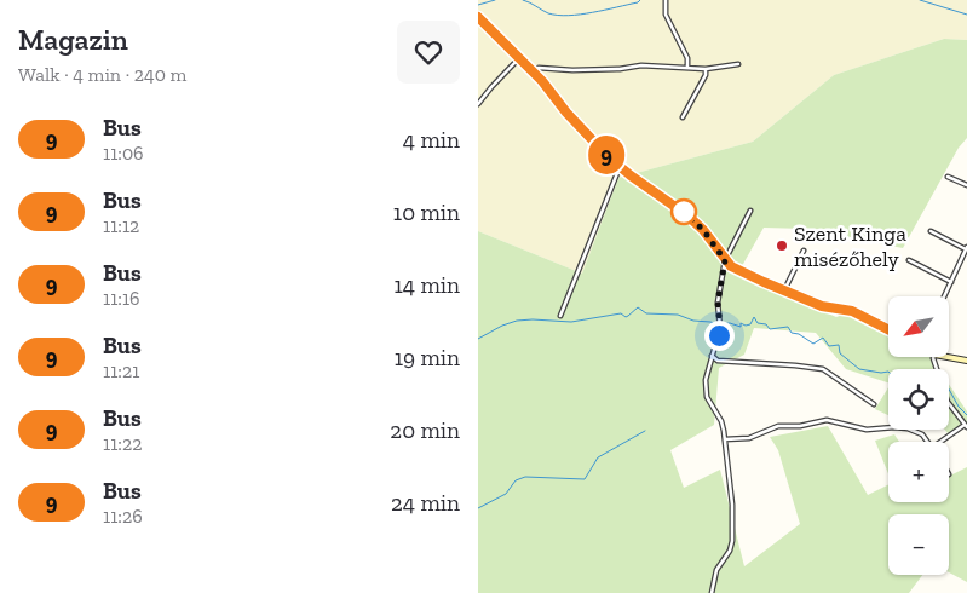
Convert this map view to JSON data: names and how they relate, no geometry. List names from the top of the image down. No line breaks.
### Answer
{"places":["Szent Kinga misézőhely"],"lines":["bus line 9"],"north":"bottom left","page":{"heading":["Magazin","Walk · 4 min · 240 m"],"on_map":"9","list":[{"mark":"9","name":"Bus","note":"11:06","value":"4 min"},{"mark":"9","name":"Bus","note":"11:12","value":"10 min"},{"mark":"9","name":"Bus","note":"11:16","value":"14 min"},{"mark":"9","name":"Bus","note":"11:21","value":"19 min"},{"mark":"9","name":"Bus","note":"11:22","value":"20 min"},{"mark":"9","name":"Bus","note":"11:26","value":"24 min"}],"map_buttons":["+","−"]}}
